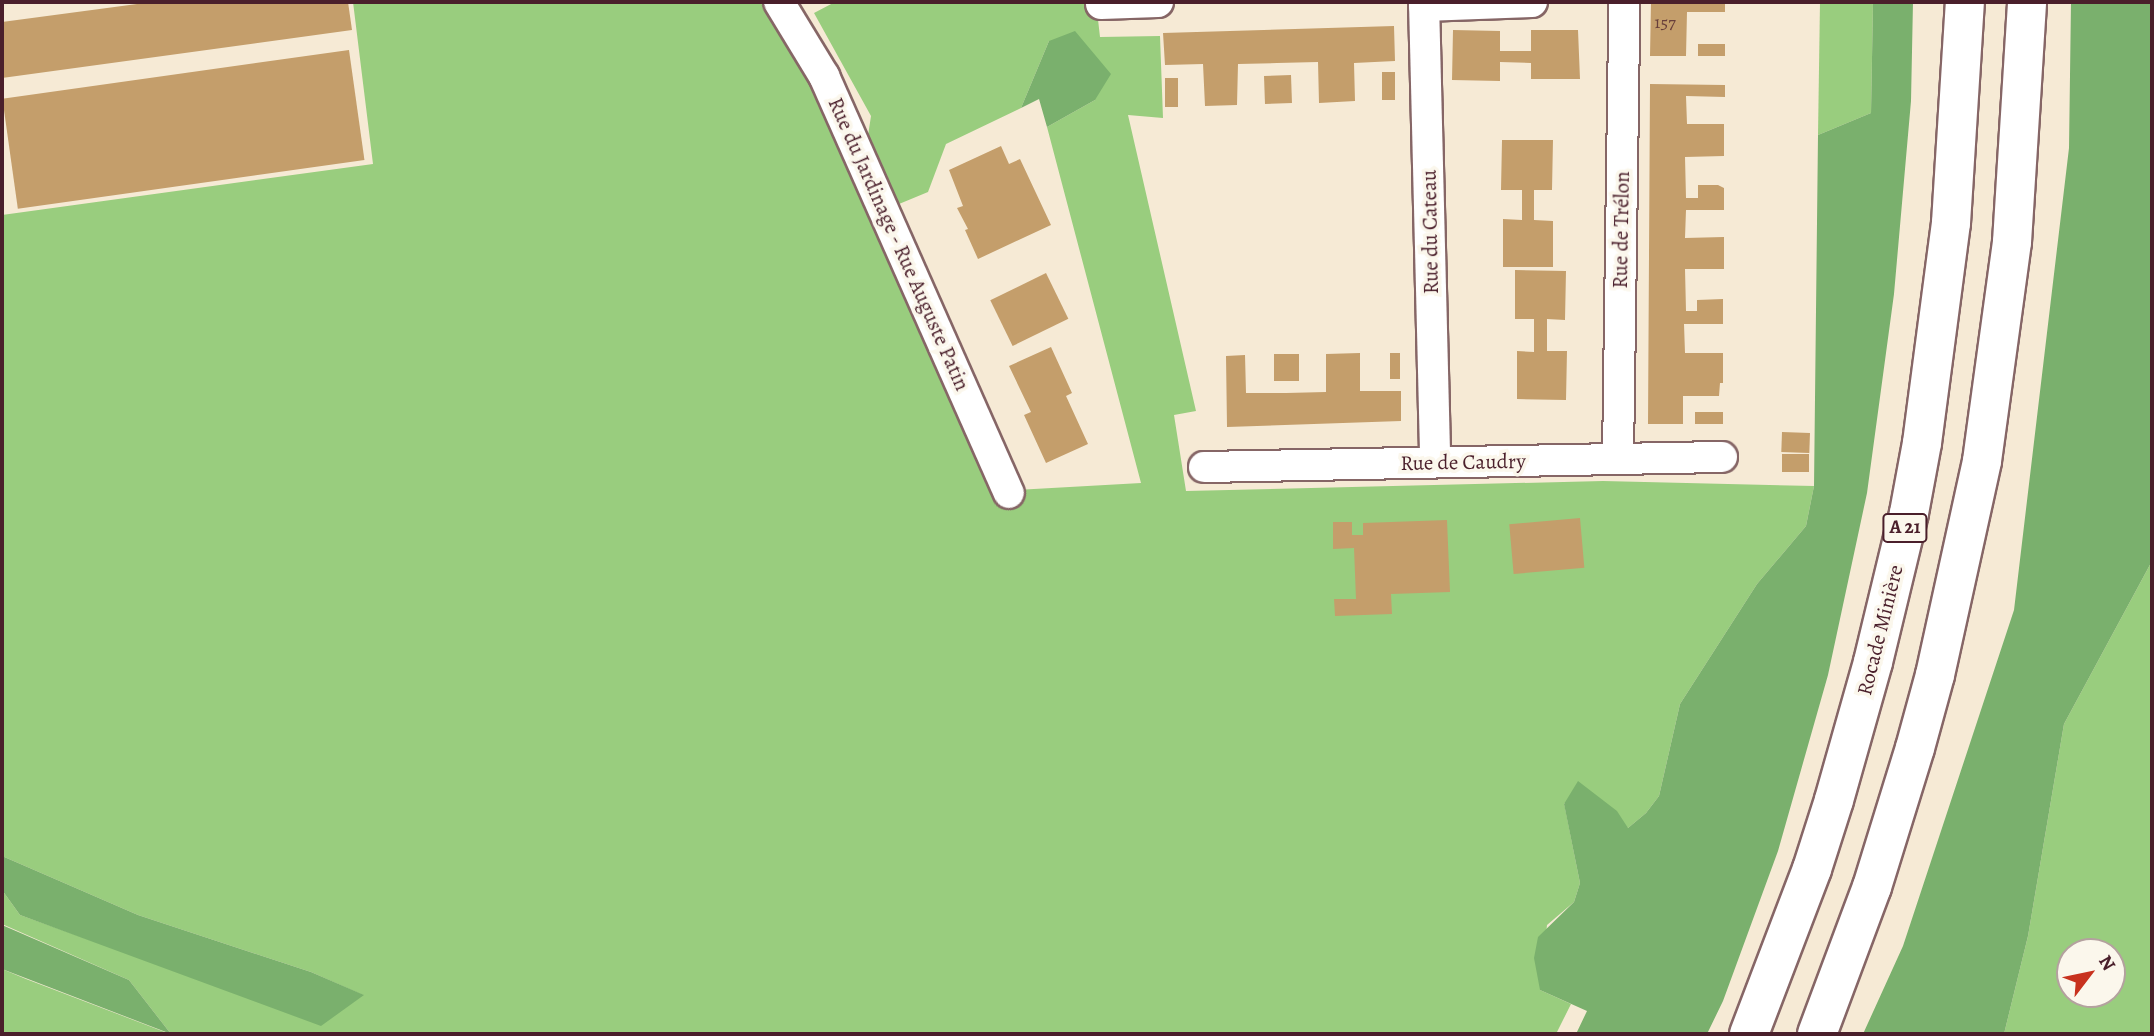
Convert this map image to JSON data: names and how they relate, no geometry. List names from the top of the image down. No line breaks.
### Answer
{"streets":{"highway":["A 21","Rocade Minière"],"street":["Rue de Trélon","Rue du Cateau","Rue du Jardinage - Rue Auguste Patin","Rue de Caudry"]},"crossings":[["Rue de Trélon","Rue de Caudry"],["Rue du Cateau","Rue de Caudry"]],"house_numbers":["157"],"north":"top right"}
